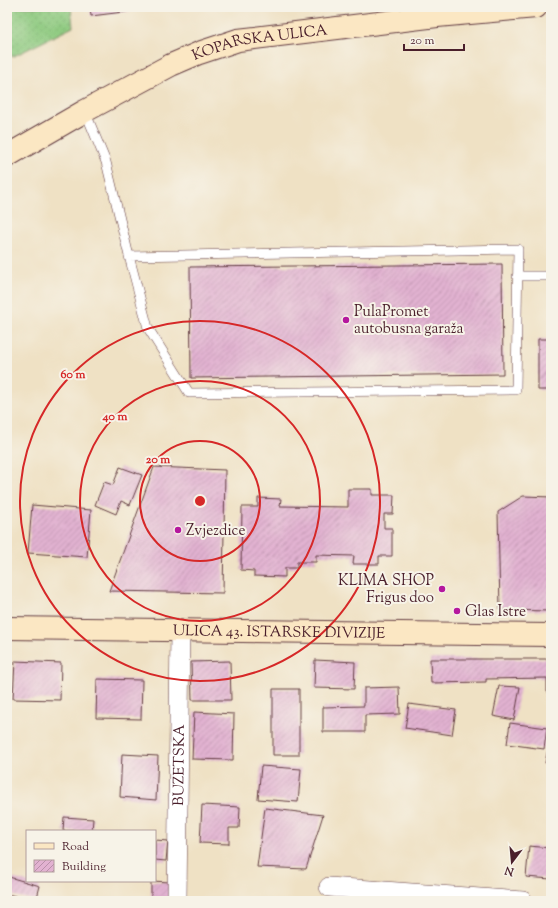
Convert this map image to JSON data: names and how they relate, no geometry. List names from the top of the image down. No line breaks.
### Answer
{"streets":{"main road":["KOPARSKA ULICA","ULICA 43. ISTARSKE DIVIZIJE"],"street":["BUZETSKA"]},"crossings":[["ULICA 43. ISTARSKE DIVIZIJE","BUZETSKA"]],"places":["PulaPromet autobusna garaža","Zvjezdice","KLIMA SHOP Frigus doo","Glas Istre"],"legend":["Road","Building"],"scale_bar":"20 m","north":"bottom","rings":["60 m","40 m","20 m"]}
